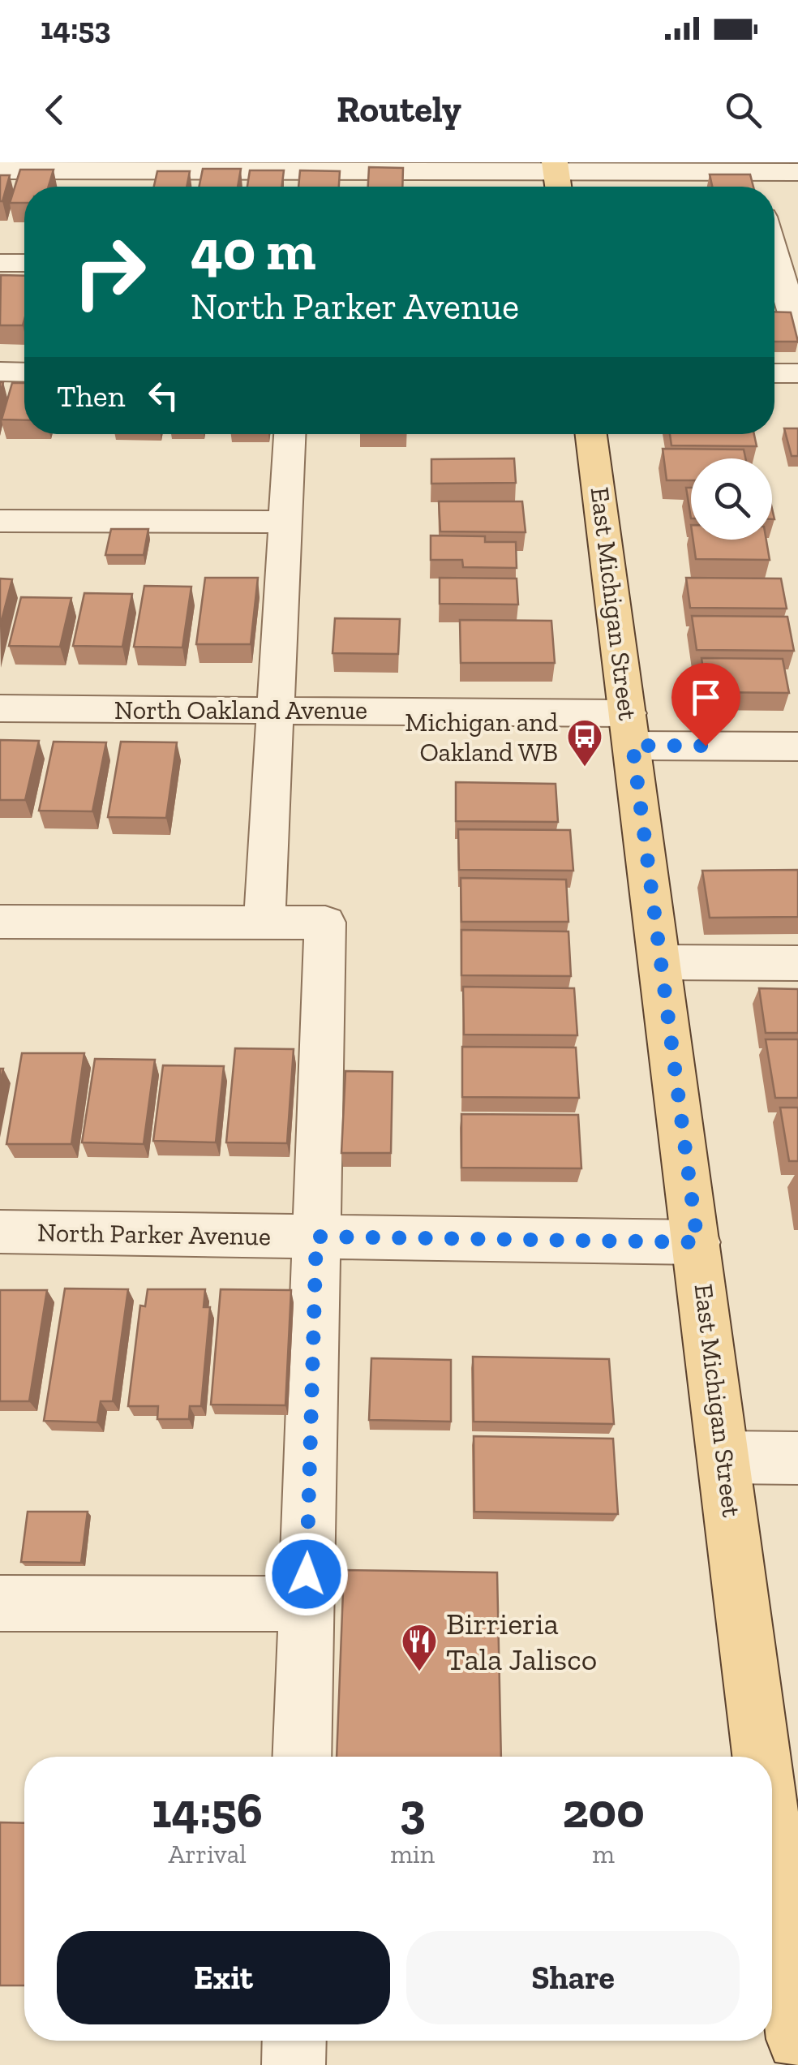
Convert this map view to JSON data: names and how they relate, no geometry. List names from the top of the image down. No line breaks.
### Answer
{"streets":{"main road":["East Michigan Street"],"street":["North Oakland Avenue","North Parker Avenue"]},"crossings":[["East Michigan Street","North Oakland Avenue"],["East Michigan Street","North Parker Avenue"]],"places":{"bus stop":["Michigan and Oakland WB"],"restaurant":["Birrieria Tala Jalisco"]},"page":{"status":"14:53","header":"Routely","turn":["40 m","North Parker Avenue"],"then":"Then","eta":["14:56","Arrival","3","min","200","m"],"buttons":["Exit","Share"]}}
